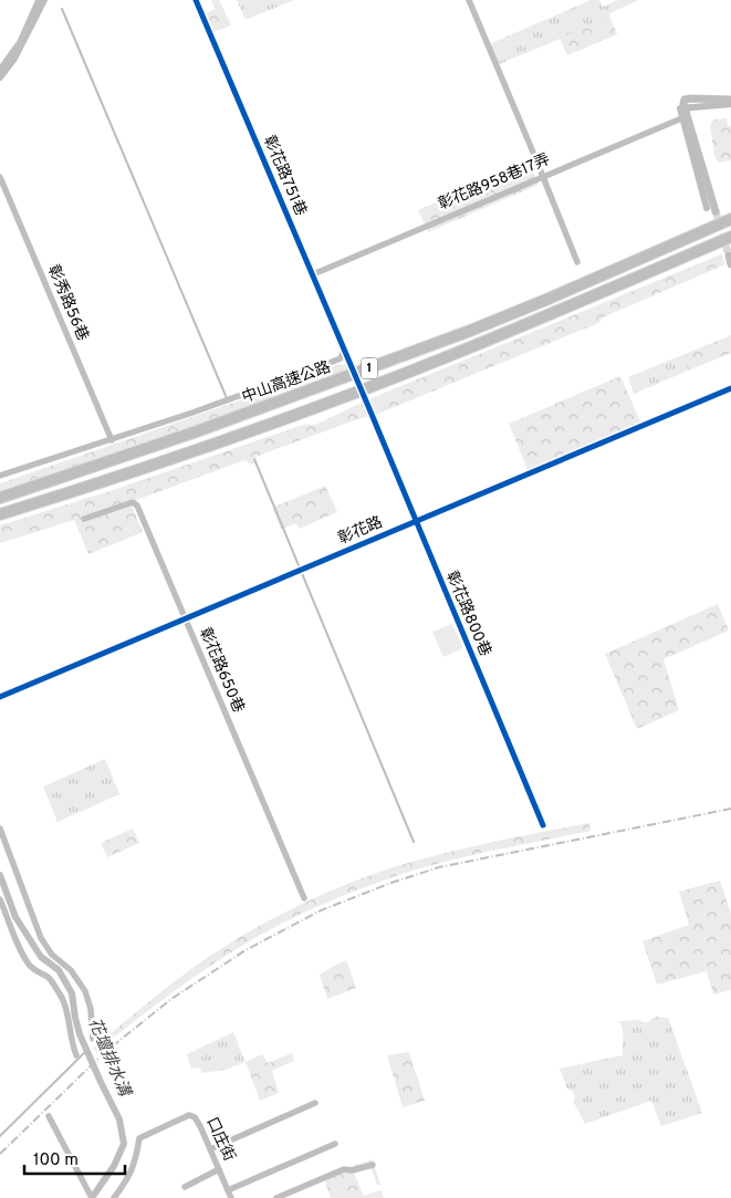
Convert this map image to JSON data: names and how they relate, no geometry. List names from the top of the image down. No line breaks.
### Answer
{"streets":{"highway":["1","中山高速公路"],"street":["彰花路751巷","彰花路958巷17弄","彰秀路56巷","彰花路","彰花路800巷","彰花路650巷","口庄街"]},"crossings":[["彰花路751巷","彰花路958巷17弄"],["彰花路","彰花路800巷"],["彰花路","彰花路650巷"]],"water":["花壇排水溝"],"scale_bar":"100 m"}
